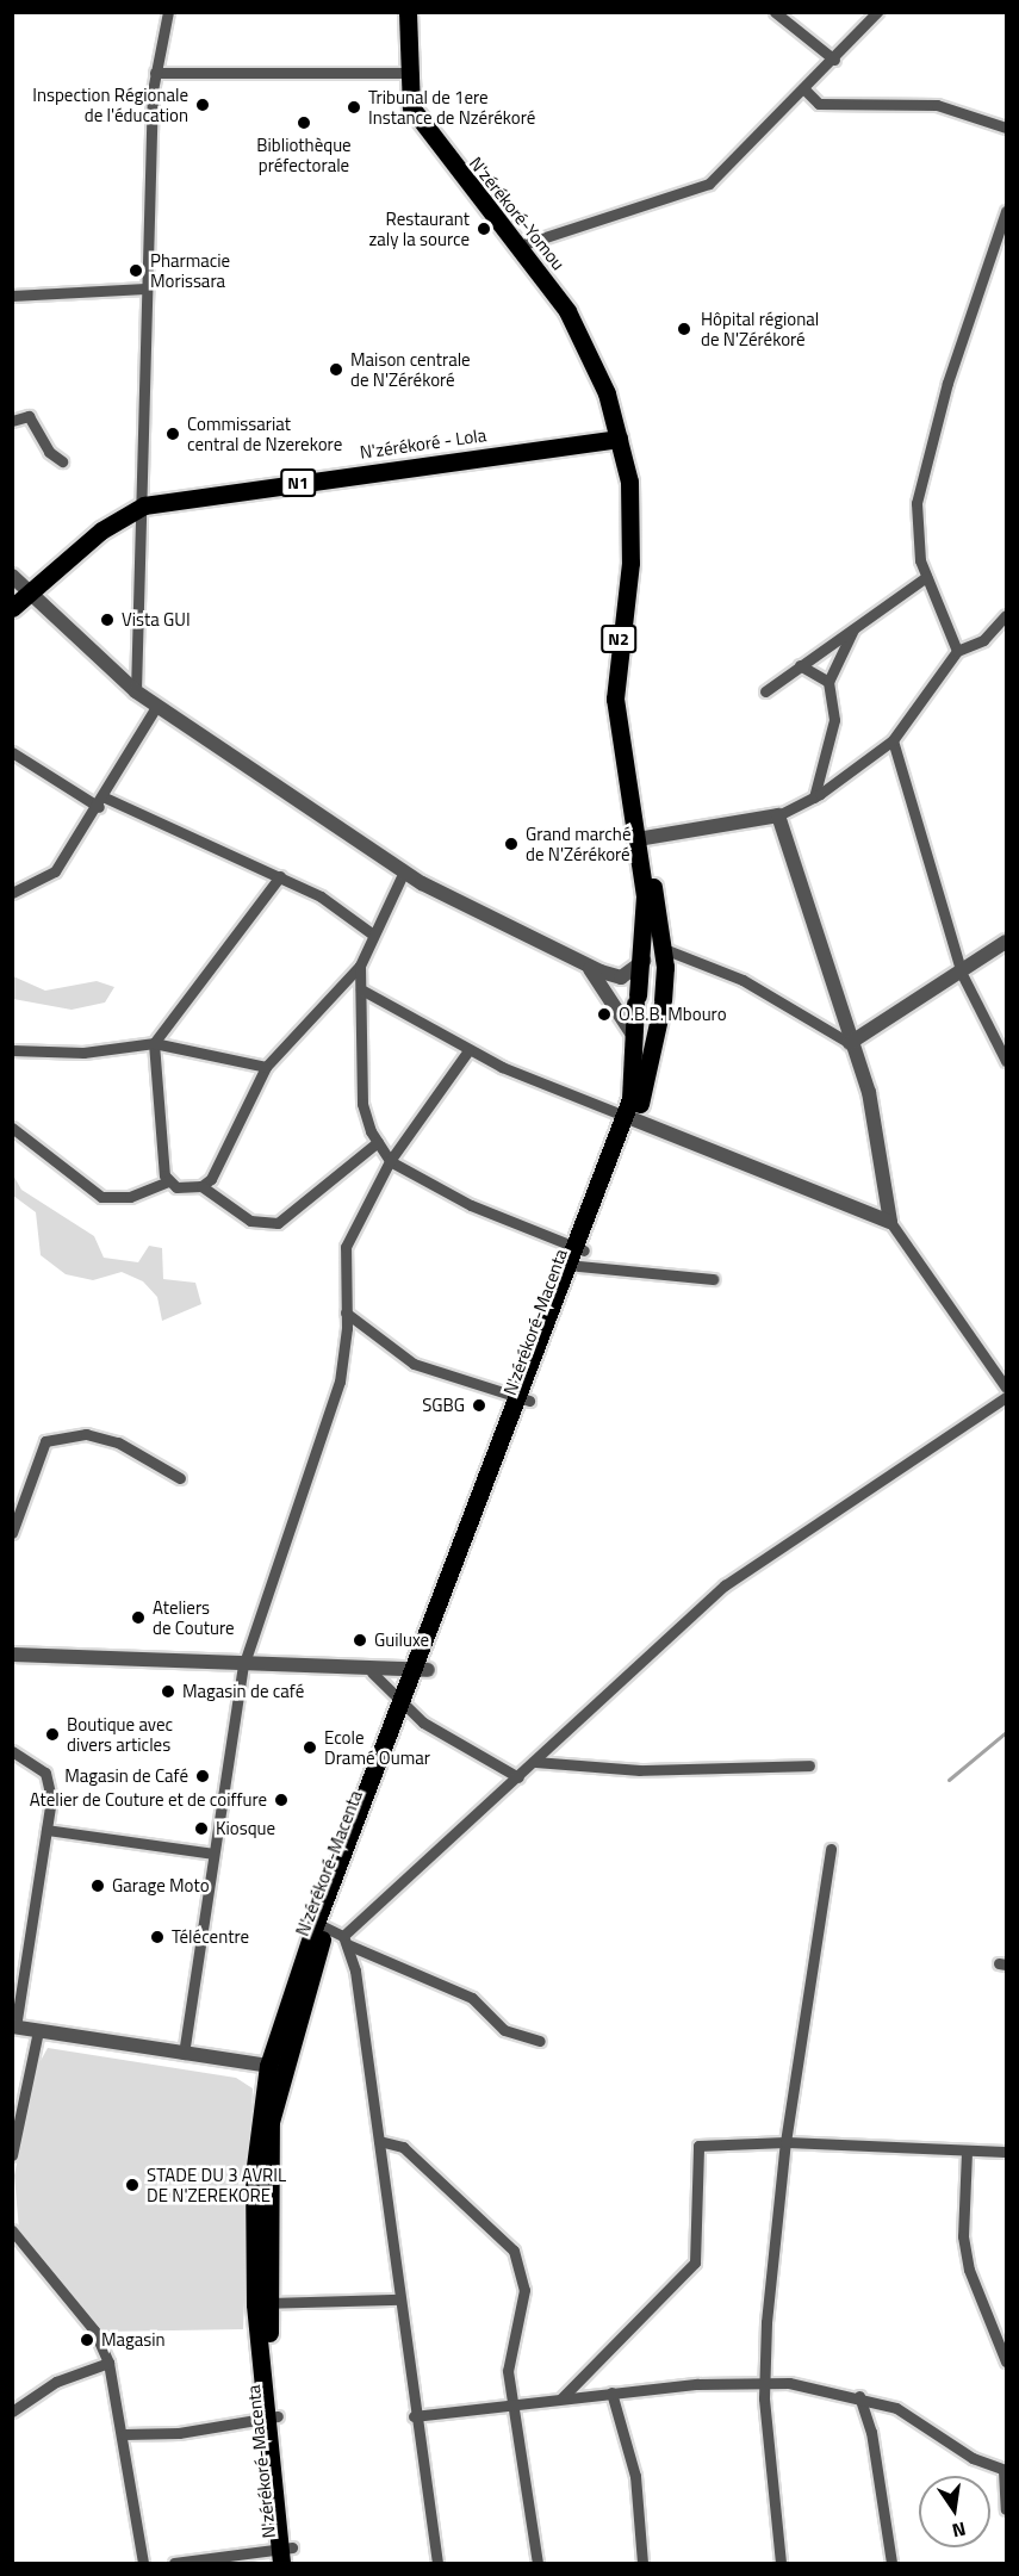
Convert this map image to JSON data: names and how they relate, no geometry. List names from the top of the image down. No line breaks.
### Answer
{"streets":{"highway":["N'zérékoré-Yomou","N'zérékoré - Lola","N1","N2"]},"crossings":[["N'zérékoré-Yomou","N'zérékoré - Lola"],["N'zérékoré-Yomou","N2"],["N'zérékoré - Lola","N2"]],"places":["Inspection Régionale de l'éducation","Tribunal de 1ere Instance de Nzérékoré","Bibliothèque préfectorale","Restaurant zaly la source","Pharmacie Morissara","Hôpital régional de N'Zérékoré","Maison centrale de N'Zérékoré","Commissariat central de Nzerekore","Vista GUI","Grand marché de N'Zérékoré","O.B.B. Mbouro","SGBG","Ateliers de Couture","Guiluxe","Magasin de café","Boutique avec divers articles","Ecole Dramé Oumar","Magasin de Café","Atelier de Couture et de coiffure","Kiosque","Garage Moto","Télécentre","STADE DU 3 AVRIL DE N'ZEREKORE","Magasin"],"north":"bottom"}
